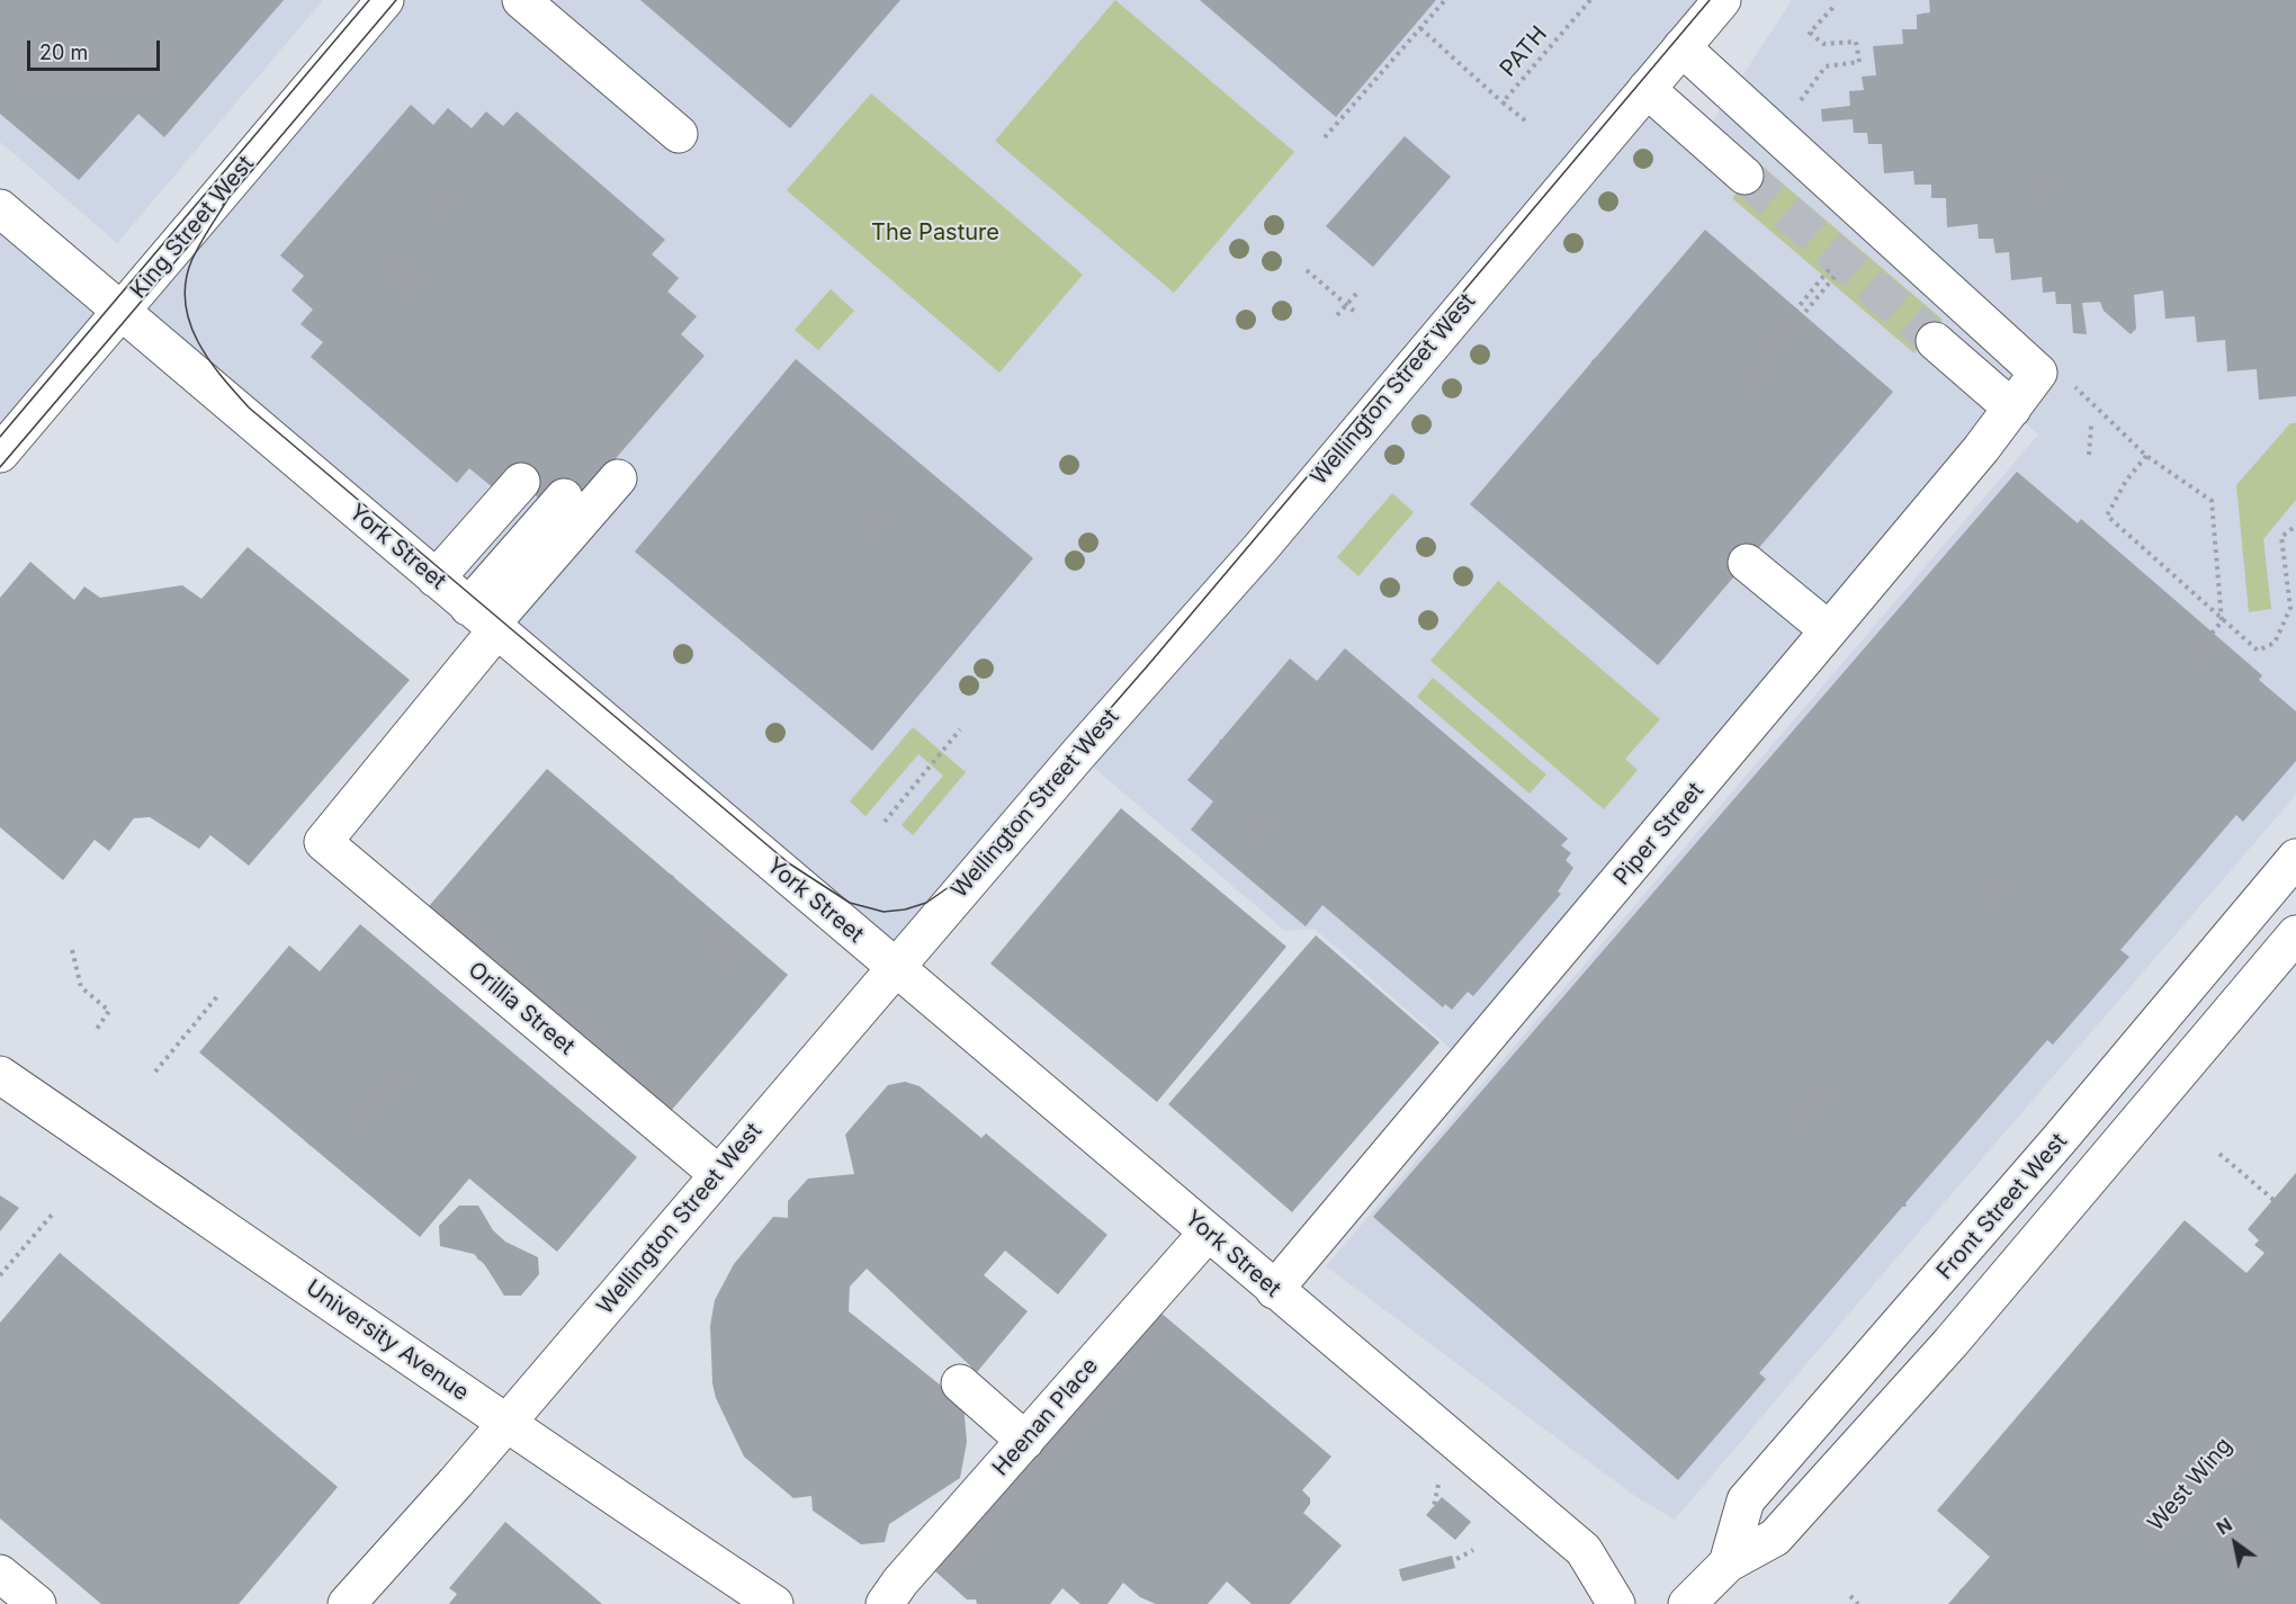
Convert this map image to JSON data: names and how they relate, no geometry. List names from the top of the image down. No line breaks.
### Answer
{"streets":{"main road":["King Street West","Wellington Street West","York Street","Piper Street","Orillia Street","Front Street West","University Avenue","Heenan Place"],"path":["PATH","West Wing"]},"crossings":[["King Street West","York Street"],["Wellington Street West","York Street"],["Wellington Street West","Piper Street"],["Wellington Street West","Orillia Street"],["Wellington Street West","University Avenue"],["York Street","Piper Street"],["York Street","Orillia Street"],["York Street","Heenan Place"]],"parks":["The Pasture"],"scale_bar":"20 m","north":"top left"}
